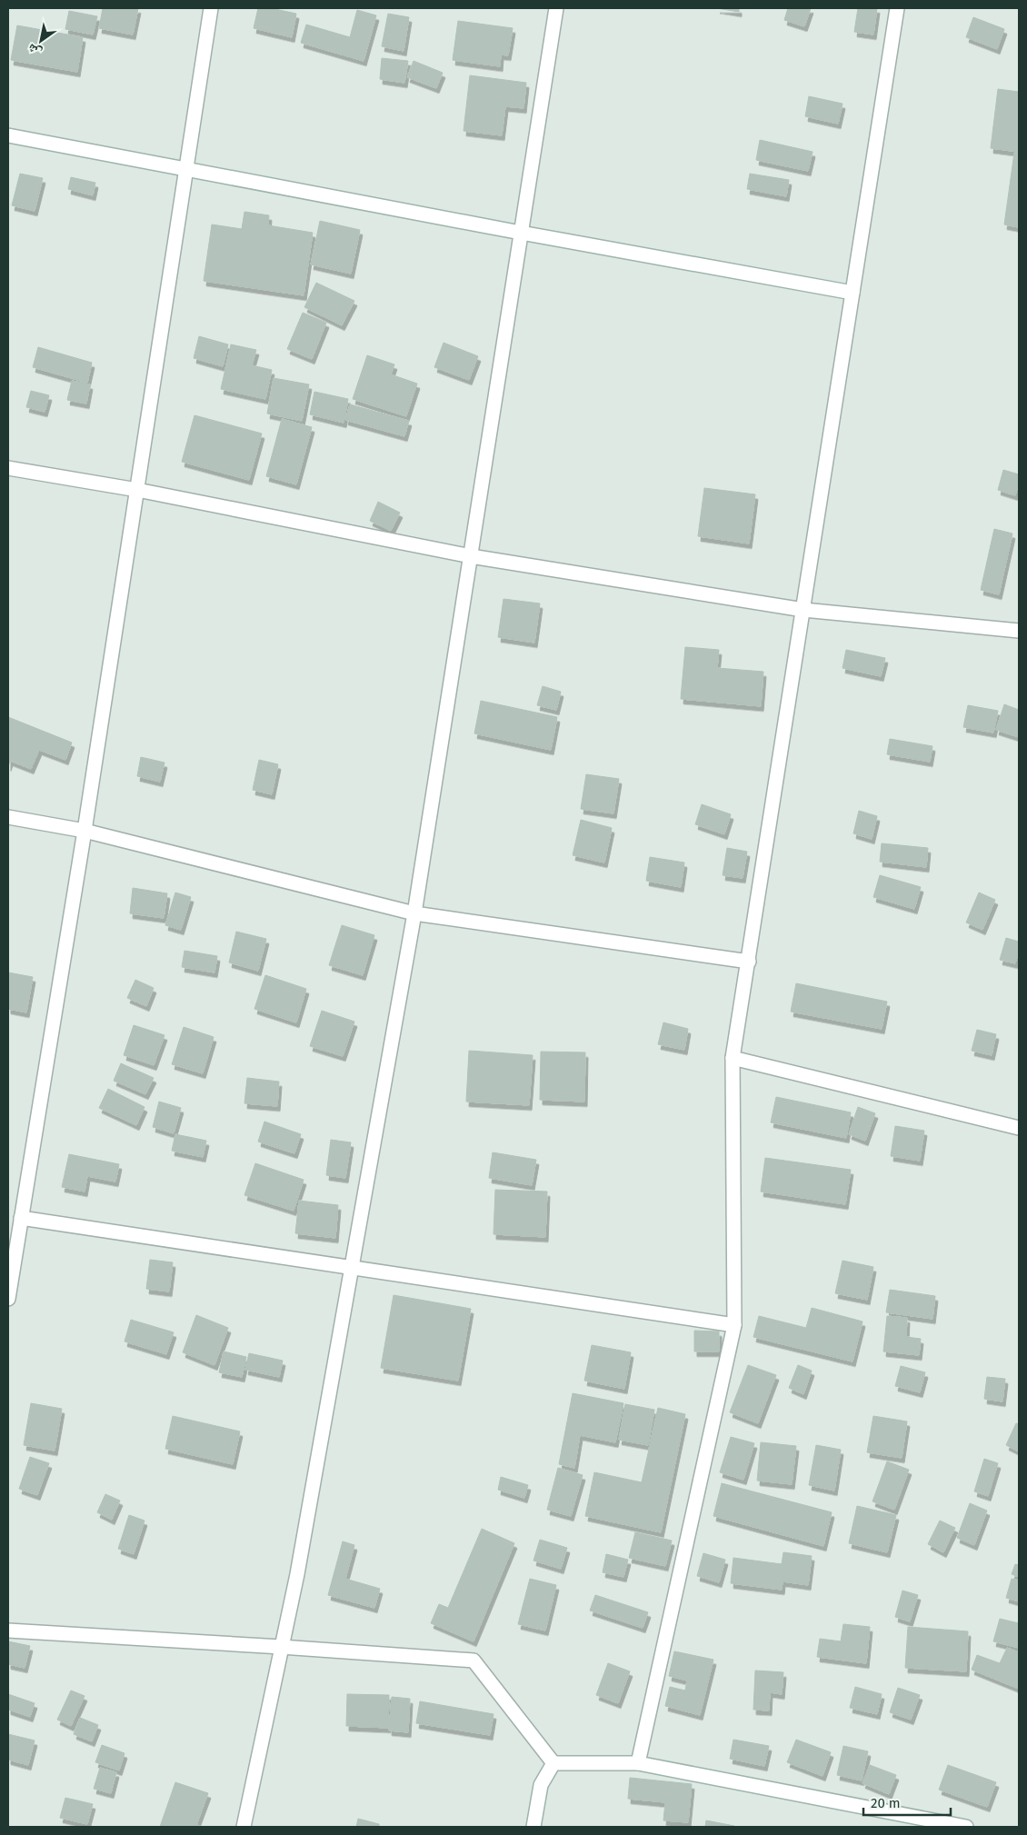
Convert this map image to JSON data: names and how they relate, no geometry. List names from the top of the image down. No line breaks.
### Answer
{"scale_bar":"20 m","north":"bottom left"}
